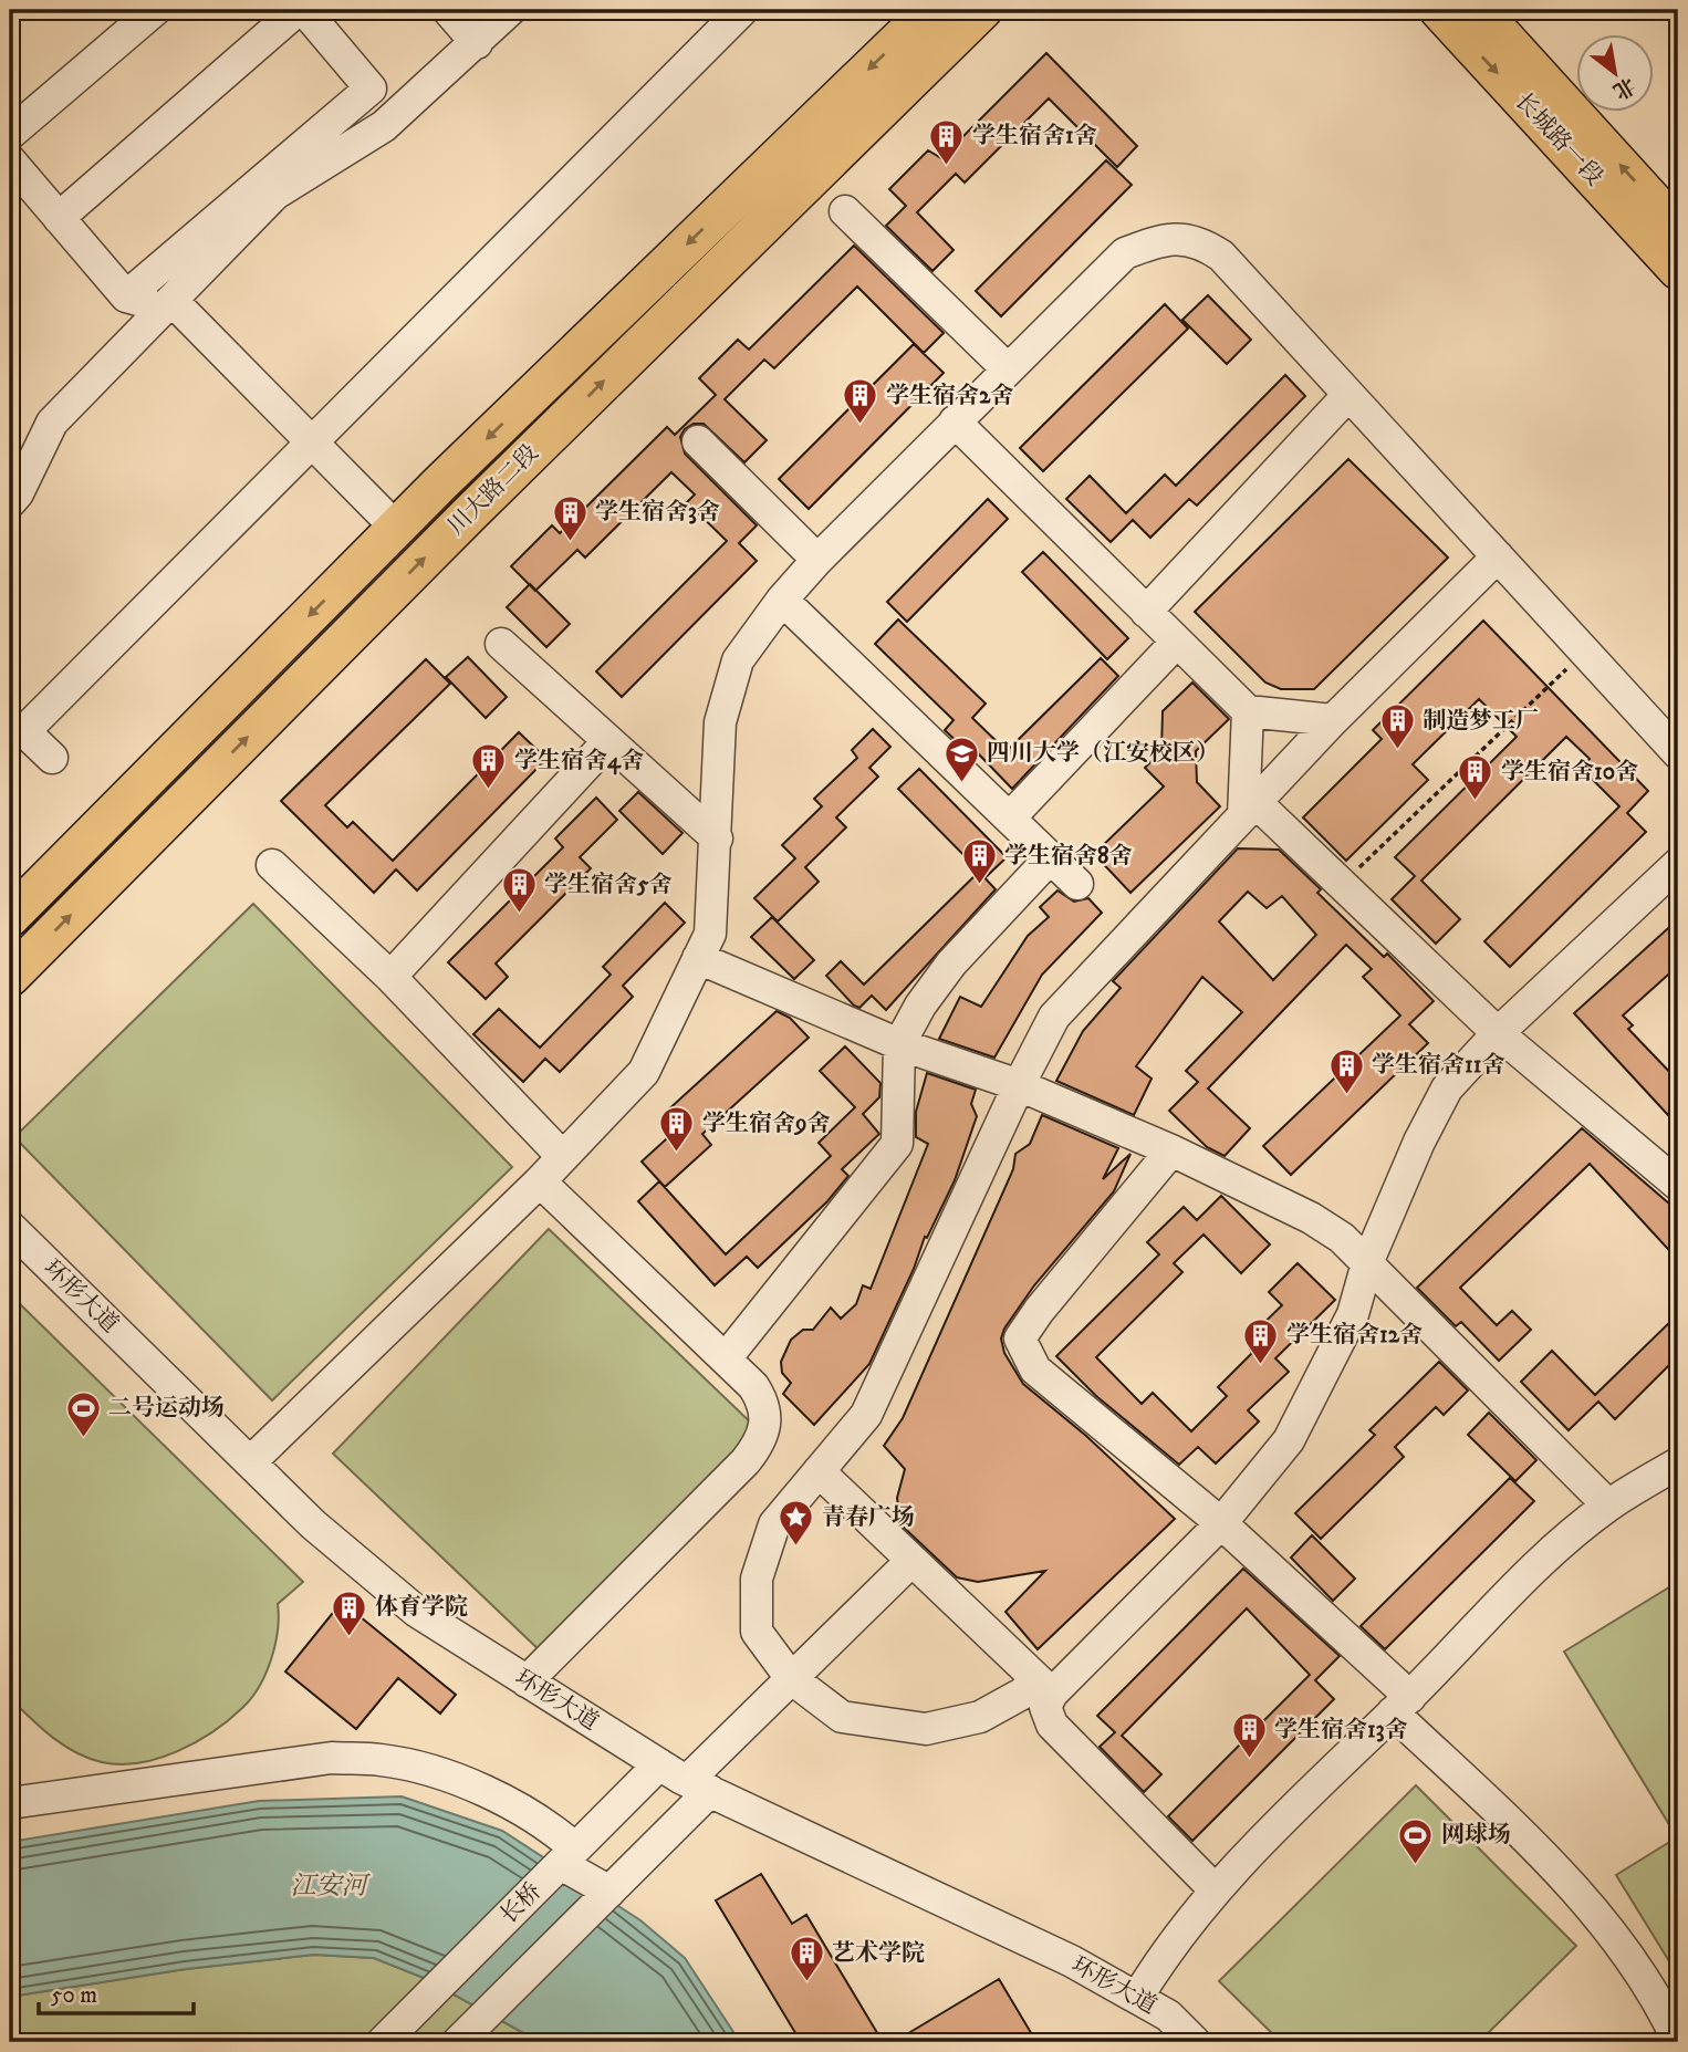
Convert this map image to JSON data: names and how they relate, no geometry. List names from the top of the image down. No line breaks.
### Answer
{"streets":{"main road":["长城路一段","川大路二段"],"street":["环形大道","长桥"]},"crossings":[["环形大道","长桥"]],"water":["江安河"],"places":{"building":["学生宿舍1舍","学生宿舍2舍","学生宿舍3舍","制造梦工厂","学生宿舍4舍","学生宿舍10舍","学生宿舍8舍","学生宿舍5舍","学生宿舍11舍","学生宿舍9舍","学生宿舍12舍","体育学院","学生宿舍13舍","艺术学院"],"school or university":["四川大学（江安校区）"],"sports":["二号运动场","网球场"],"place":["青春广场"]},"scale_bar":"50 m","north":"bottom right"}
